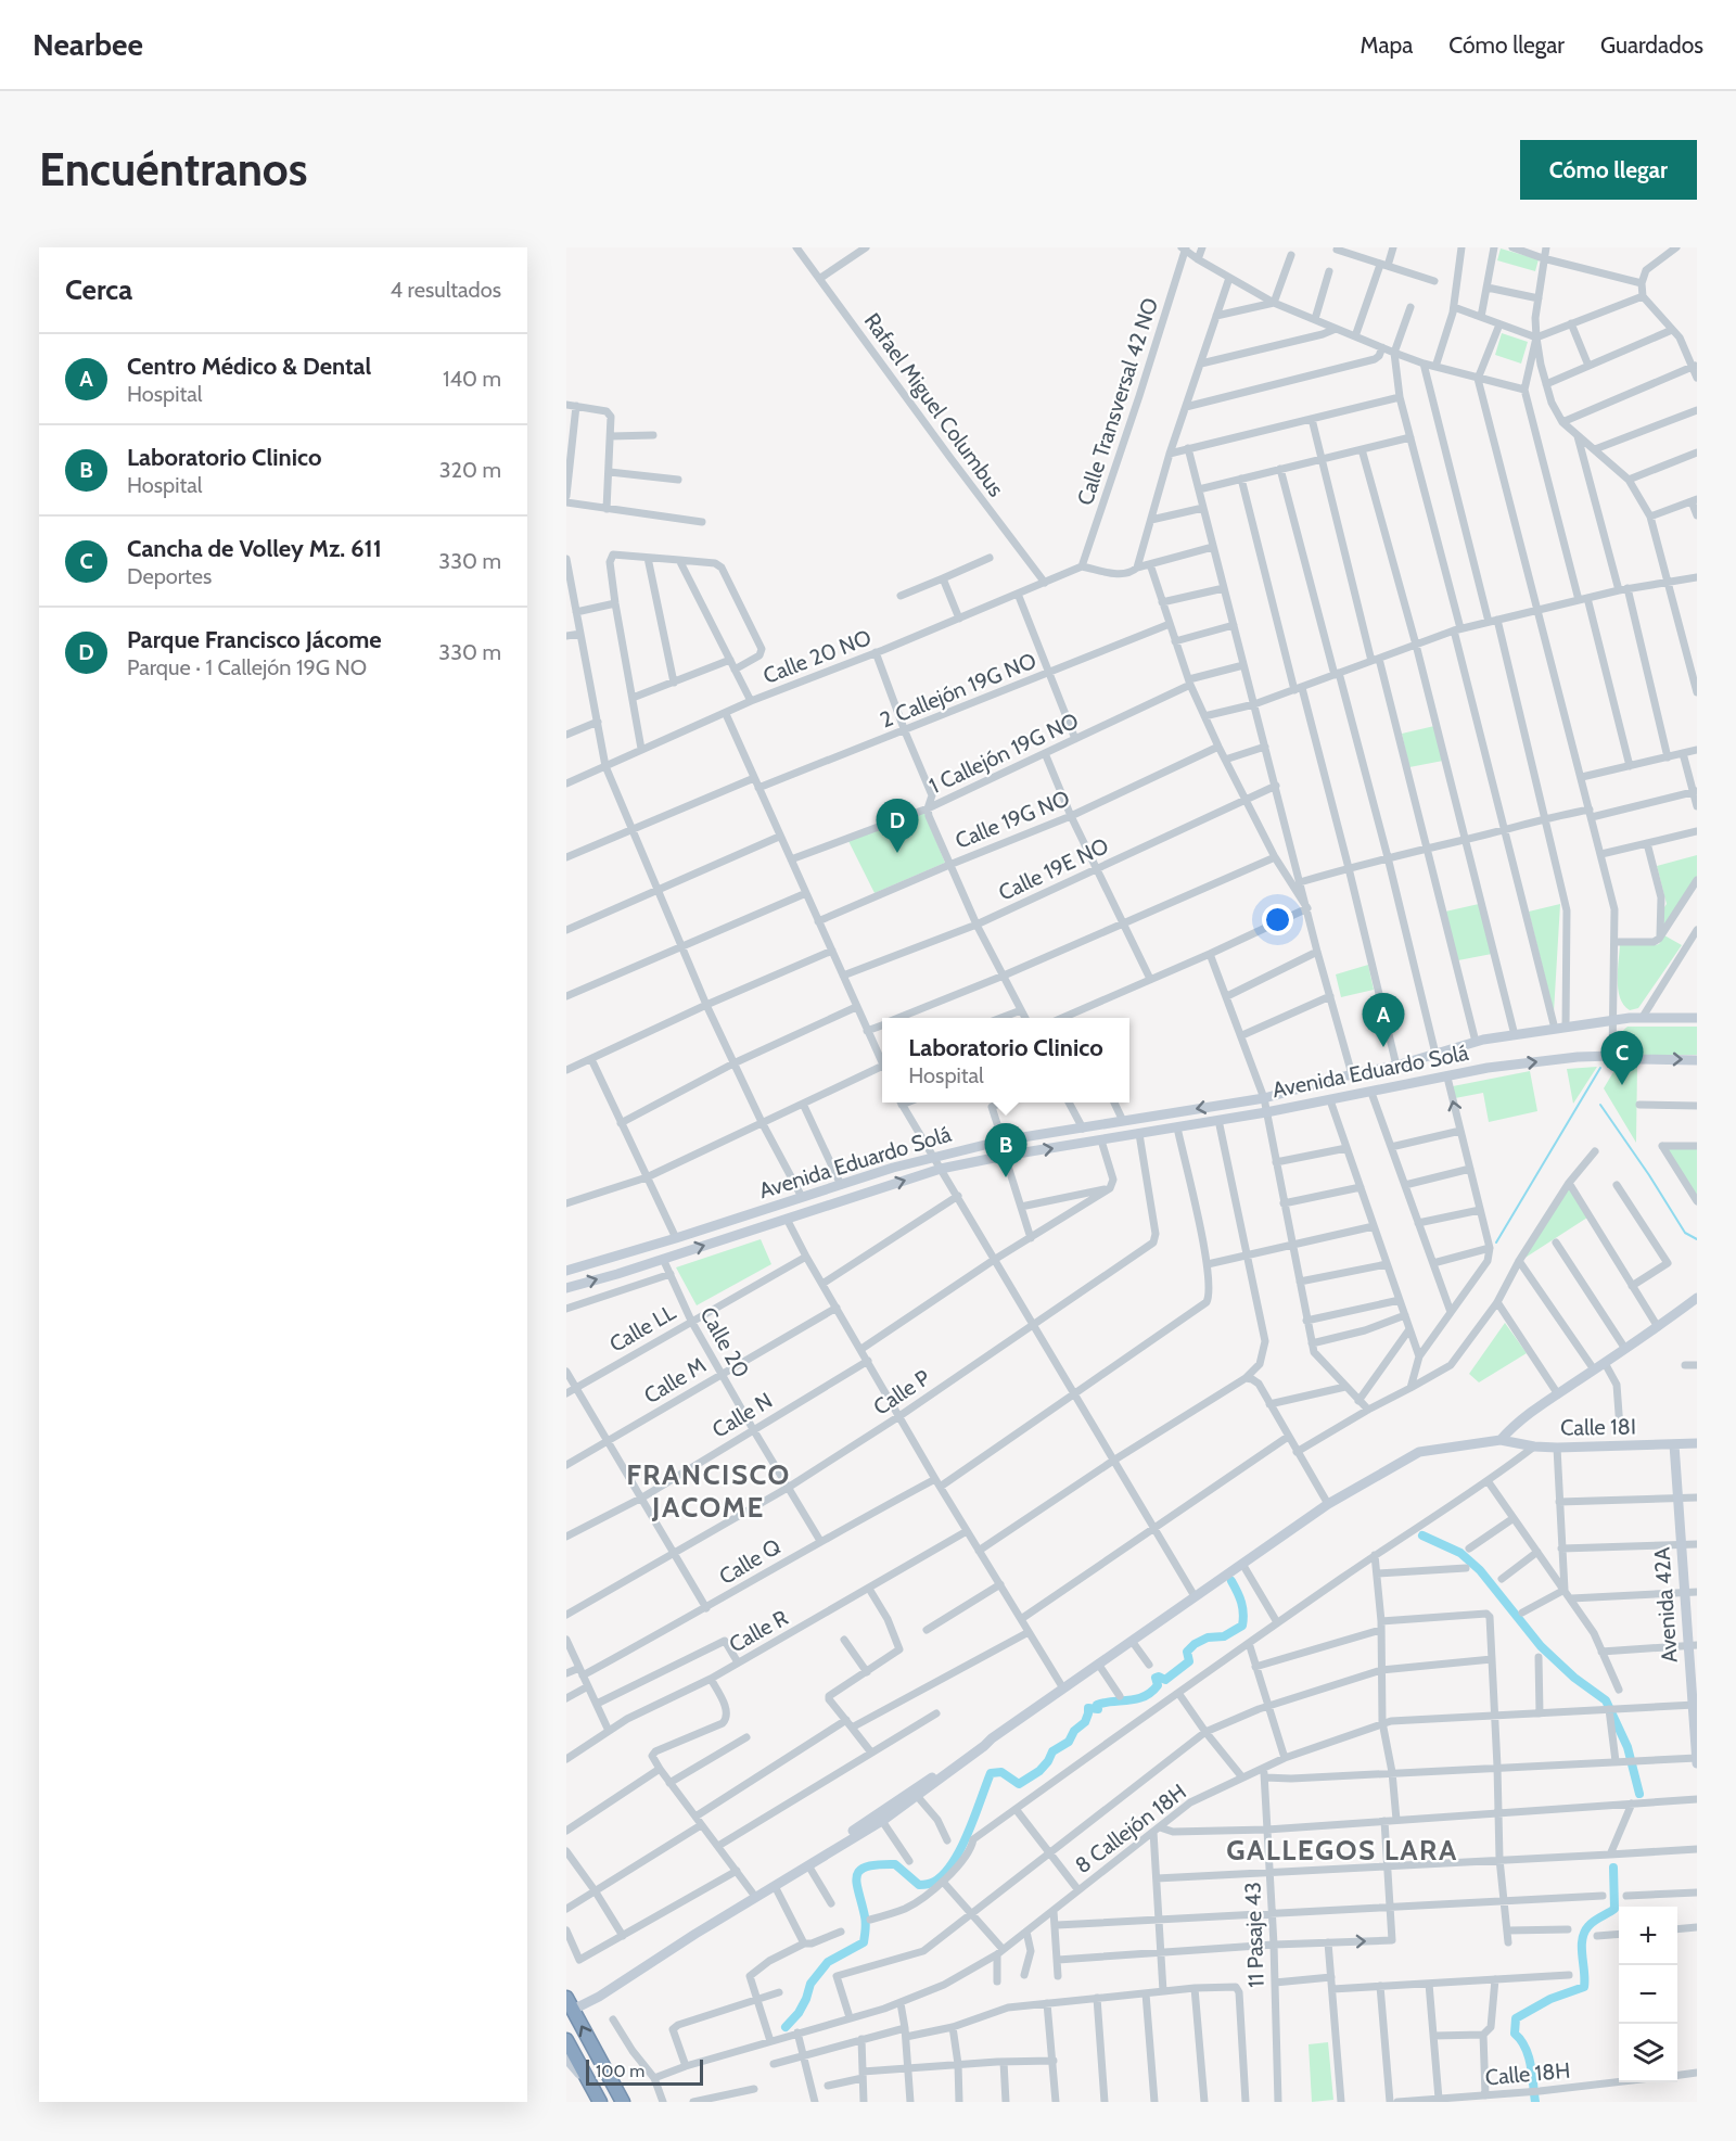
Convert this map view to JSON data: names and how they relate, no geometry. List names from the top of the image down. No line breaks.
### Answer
{"streets":{"main road":["Avenida Eduardo Solá","Calle 18I","Avenida 42A"],"street":["Calle Transversal 42 NO","Rafael Miguel Columbus","Calle 20 NO","2 Callejón 19G NO","1 Callejón 19G NO","Calle 19G NO","Calle 19E NO","Calle LL","Calle 20","Calle M","Calle P","Calle N","Calle Q","Calle R","8 Callejón 18H","11 Pasaje 43","Calle 18H"]},"crossings":[["Calle Transversal 42 NO","Calle 20 NO"],["Rafael Miguel Columbus","Calle 20 NO"],["Avenida Eduardo Solá","Calle 20"],["Avenida Eduardo Solá","Calle P"],["Calle LL","Calle 20"],["Calle 20","Calle M"],["Calle 20","Calle P"],["Calle 20","Calle N"],["Calle 20","Calle Q"],["Calle 18I","Avenida 42A"],["Avenida 42A","8 Callejón 18H"],["8 Callejón 18H","11 Pasaje 43"]],"districts":["FRANCISCO JACOME","GALLEGOS LARA"],"scale_bar":"100 m","page":{"header":"Nearbee","nav":["Mapa","Cómo llegar","Guardados"],"buttons":"Cómo llegar","title":"Encuéntranos","heading":["Cerca","4 resultados"],"list":[{"mark":"A","name":"Centro Médico & Dental","note":"Hospital","value":"140 m"},{"mark":"B","name":"Laboratorio Clinico","note":"Hospital","value":"320 m"},{"mark":"C","name":"Cancha de Volley Mz. 611","note":"Deportes","value":"330 m"},{"mark":"D","name":"Parque Francisco Jácome","note":"Parque · 1 Callejón 19G NO","value":"330 m"}],"pins":["D","A","C","B"],"popup":["Laboratorio Clinico","Hospital"],"map_buttons":["+","−"],"scale":"100 m"}}
